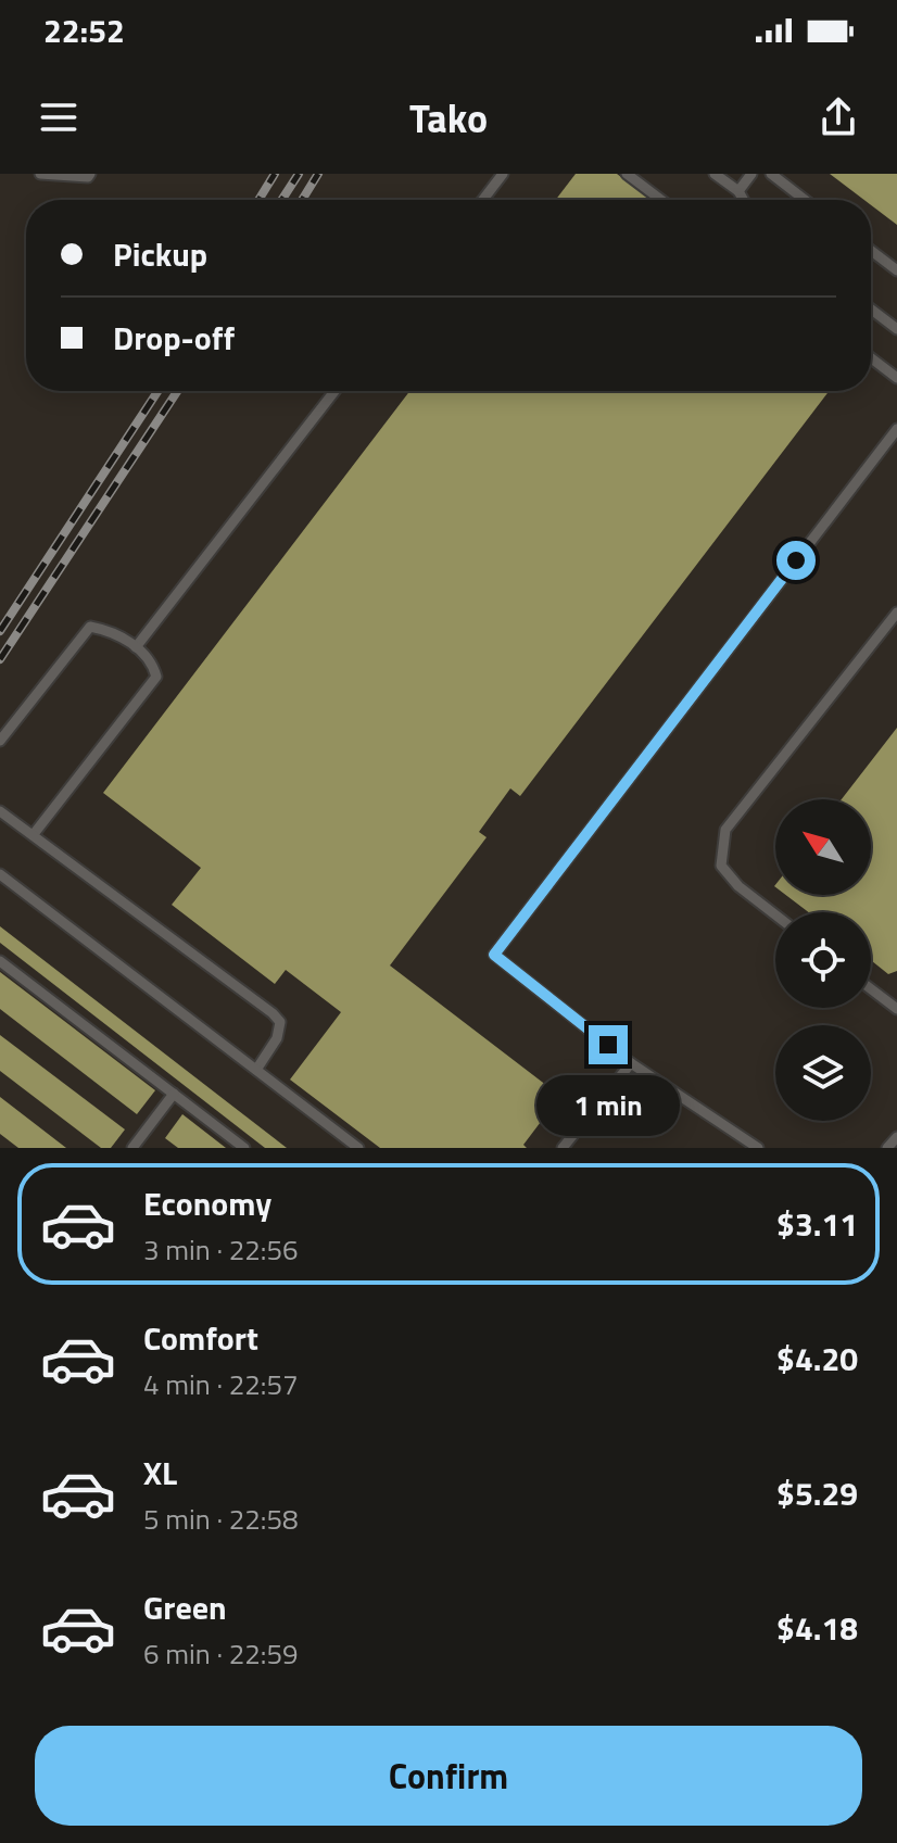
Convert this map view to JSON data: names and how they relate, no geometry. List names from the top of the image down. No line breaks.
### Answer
{"north":"top left","page":{"status":"22:52","header":"Tako","banner":["Pickup","Drop-off"],"bubble":"1 min","list":[{"name":"Economy","note":"3 min · 22:56","value":"$3.11"},{"name":"Comfort","note":"4 min · 22:57","value":"$4.20"},{"name":"XL","note":"5 min · 22:58","value":"$5.29"},{"name":"Green","note":"6 min · 22:59","value":"$4.18"}],"buttons":"Confirm"}}
